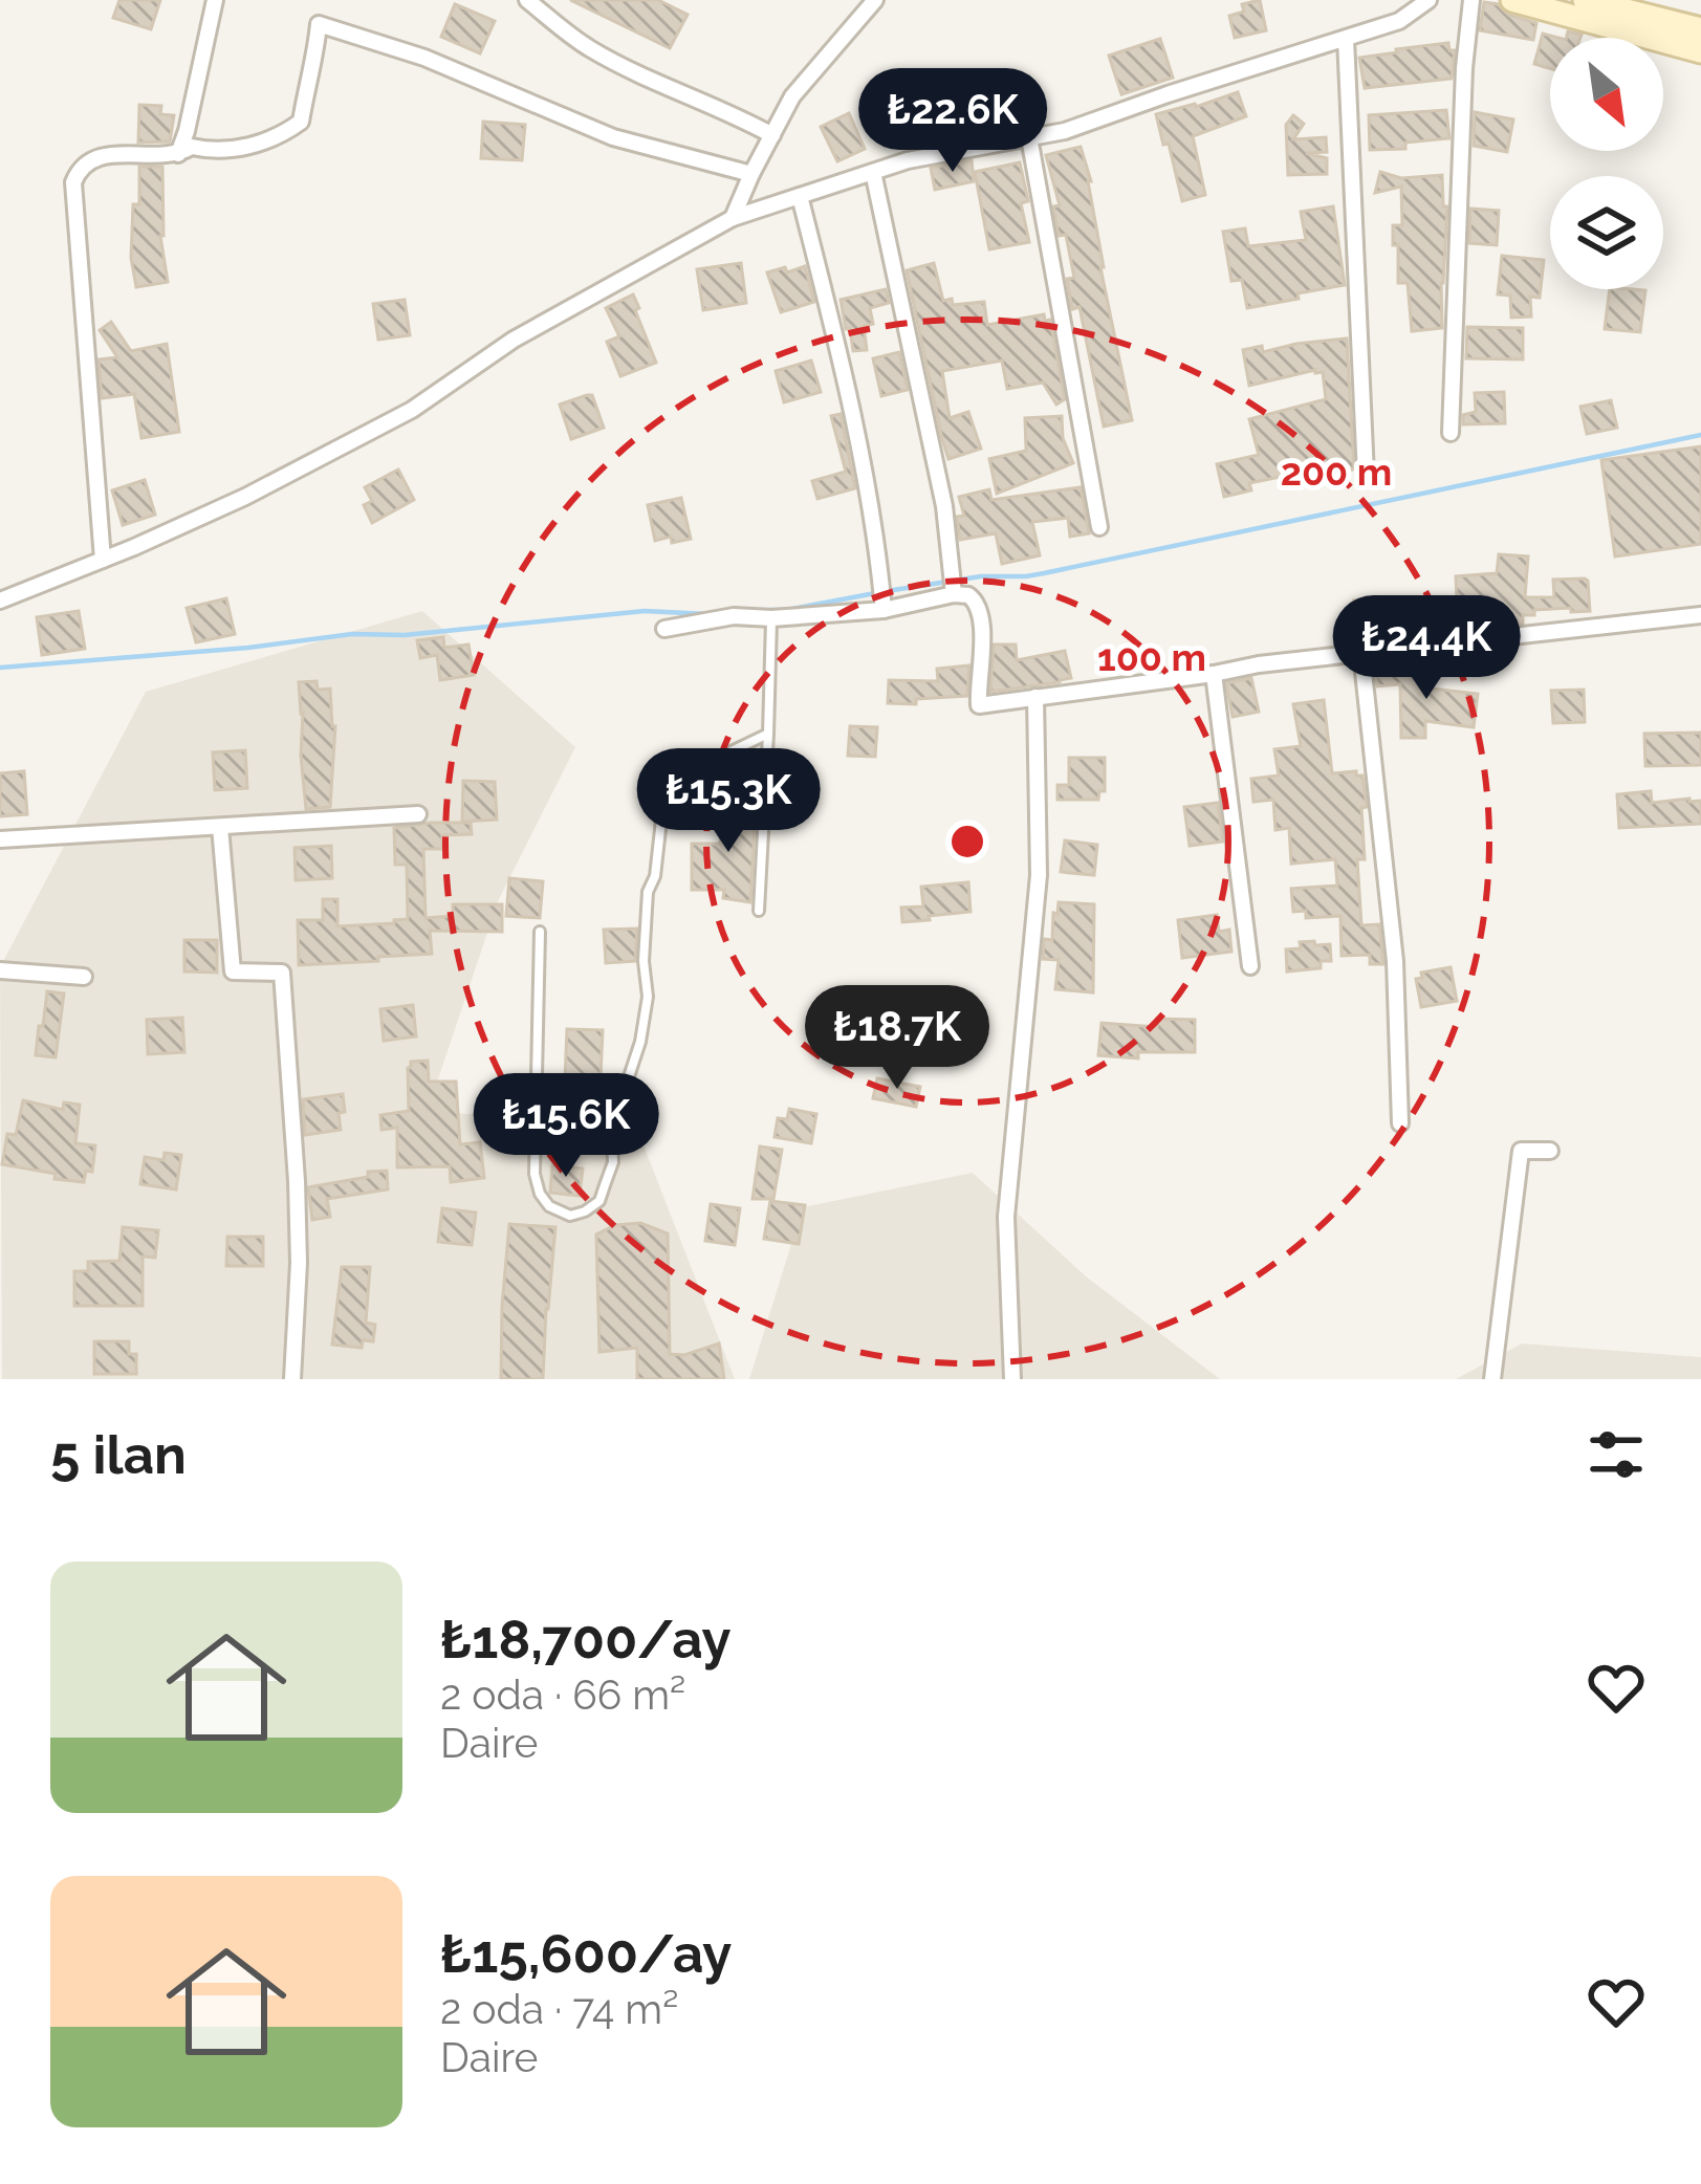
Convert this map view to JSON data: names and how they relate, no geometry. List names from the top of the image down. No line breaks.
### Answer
{"north":"bottom right","page":{"price":["₺22.6K","₺24.4K","₺15.3K","₺18.7K","₺15.6K"],"heading":"5 ilan","list":[{"name":"₺18,700/ay","note":"2 oda · 66 m² · Daire"},{"name":"₺15,600/ay","note":"2 oda · 74 m² · Daire"}]},"rings":["200 m","100 m"]}
